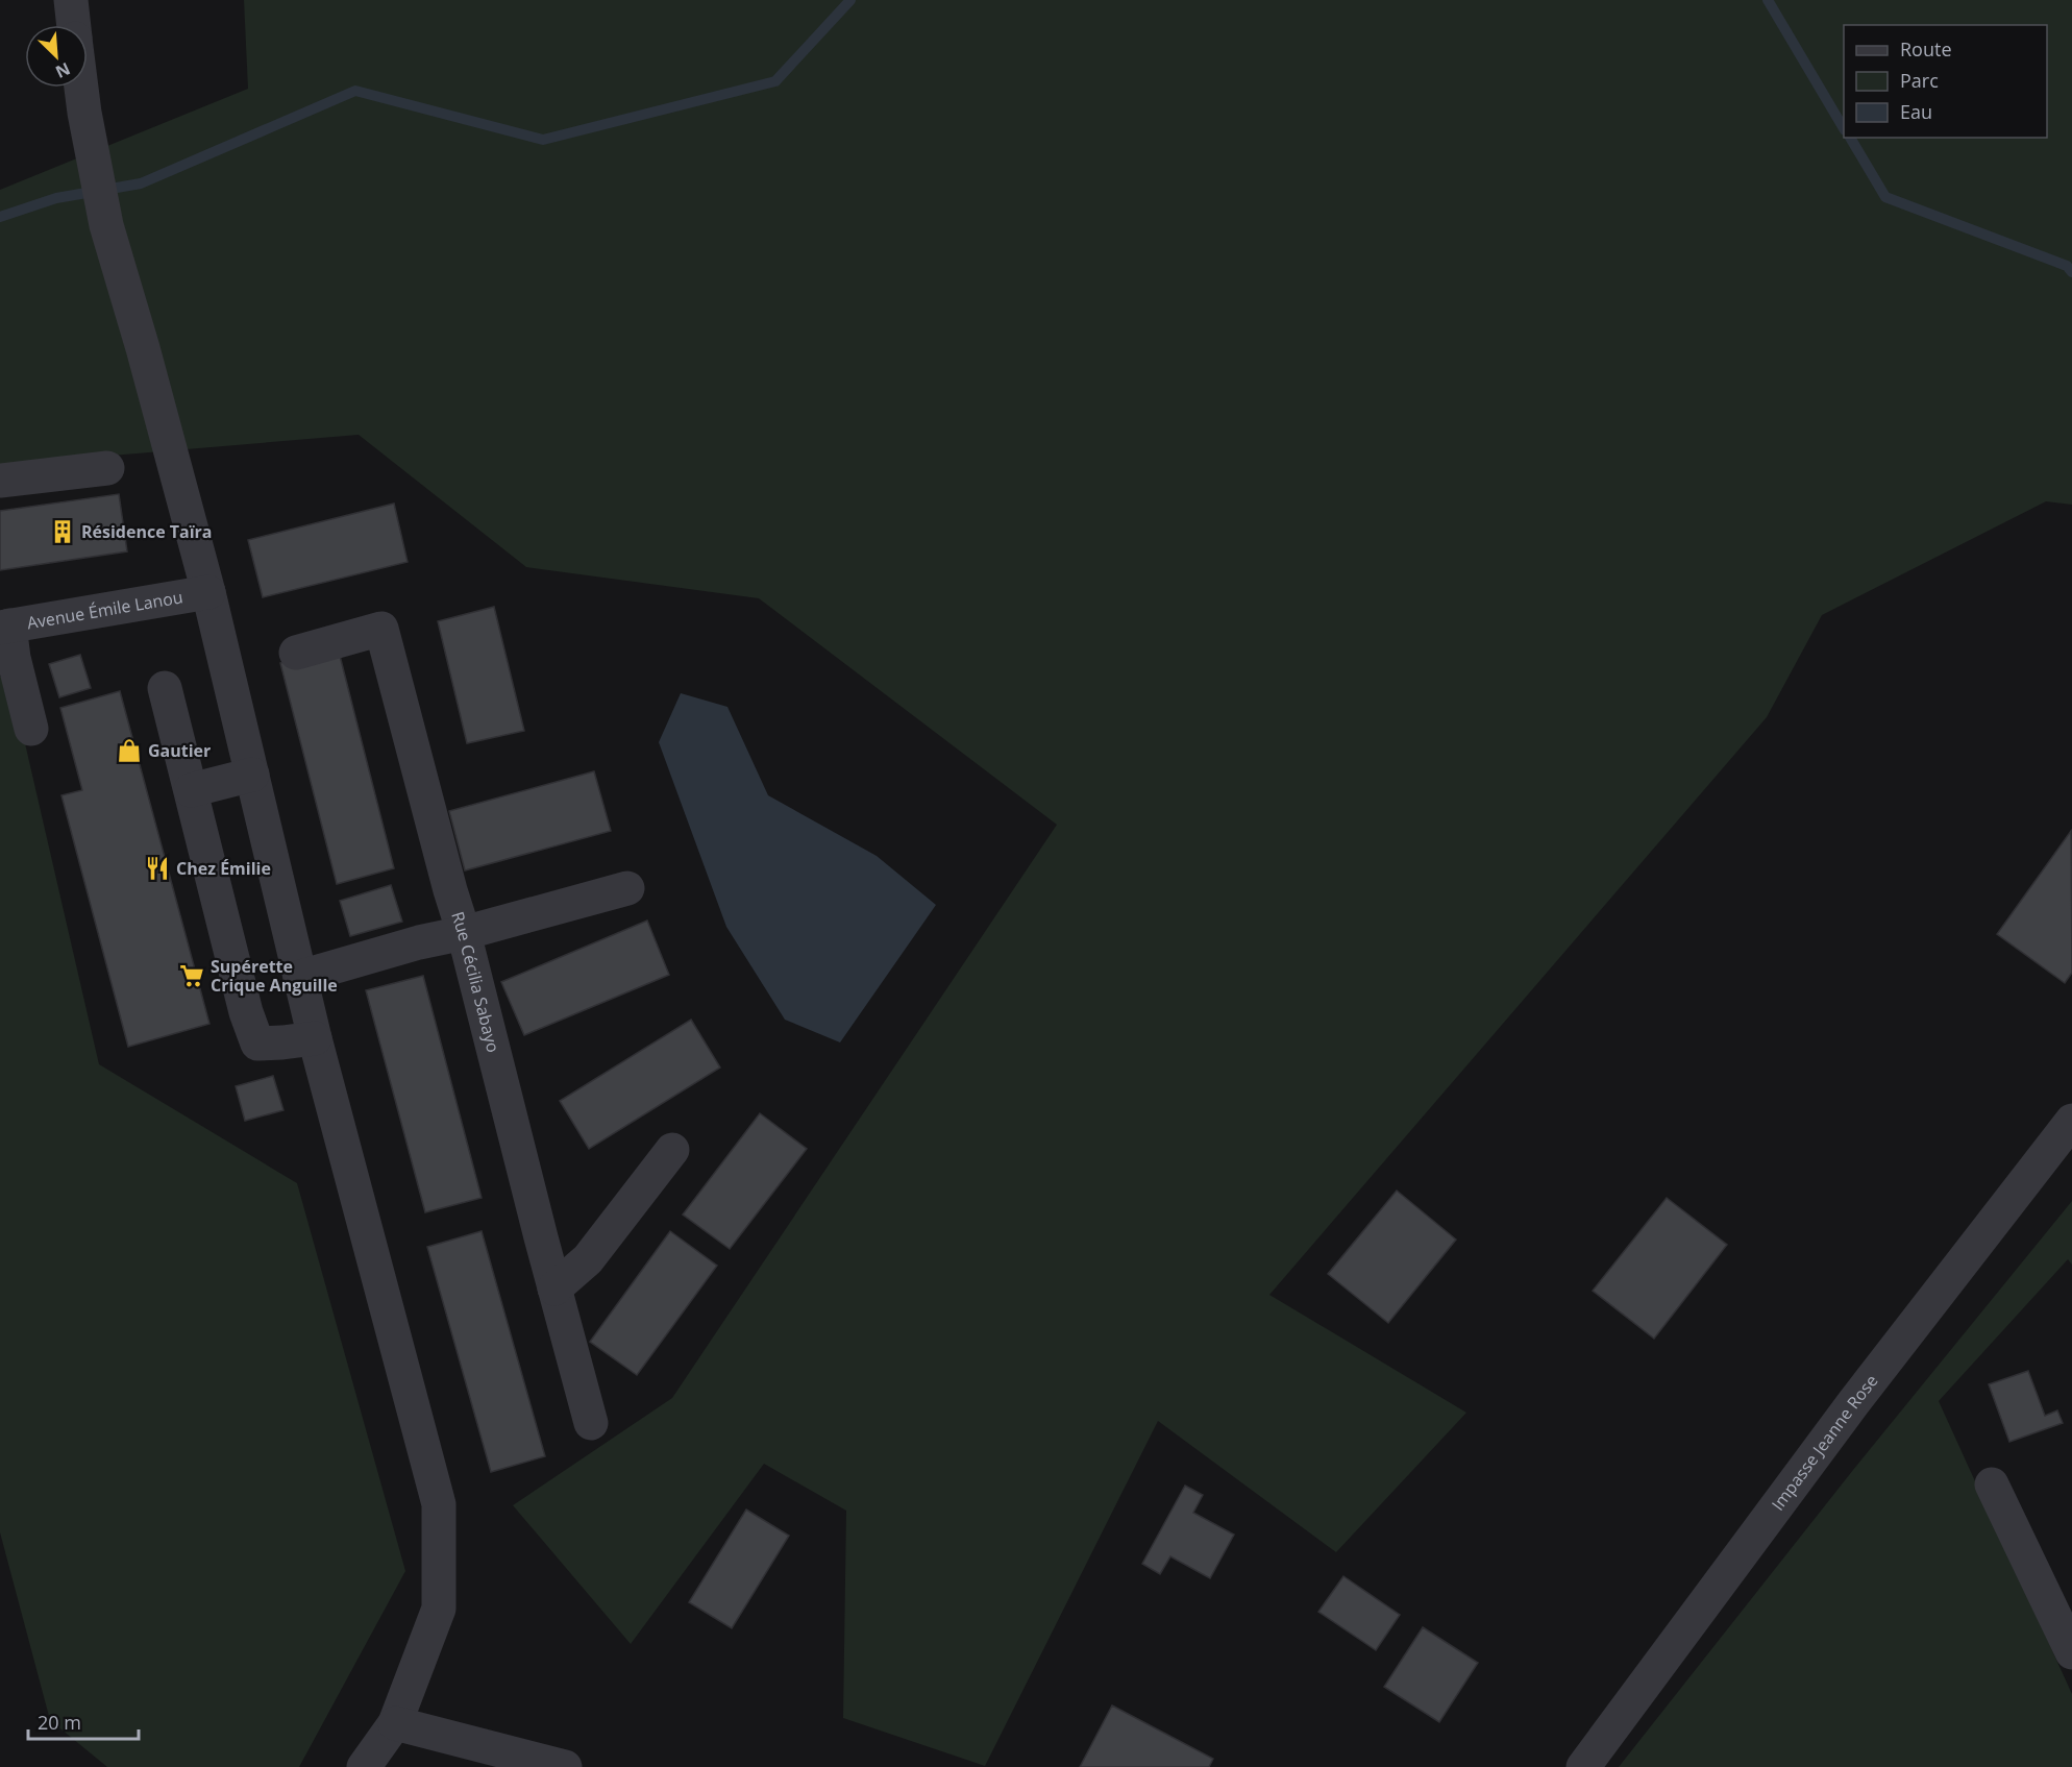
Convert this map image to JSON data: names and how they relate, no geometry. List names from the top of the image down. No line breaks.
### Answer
{"streets":{"street":["Avenue Émile Lanou","Rue Cécilia Sabayo","Impasse Jeanne Rose"]},"places":{"building":["Résidence Taïra"],"shop":["Gautier"],"restaurant":["Chez Émilie"],"supermarket":["Supérette Crique Anguille"]},"legend":["Route","Parc","Eau"],"scale_bar":"20 m","north":"bottom right"}
